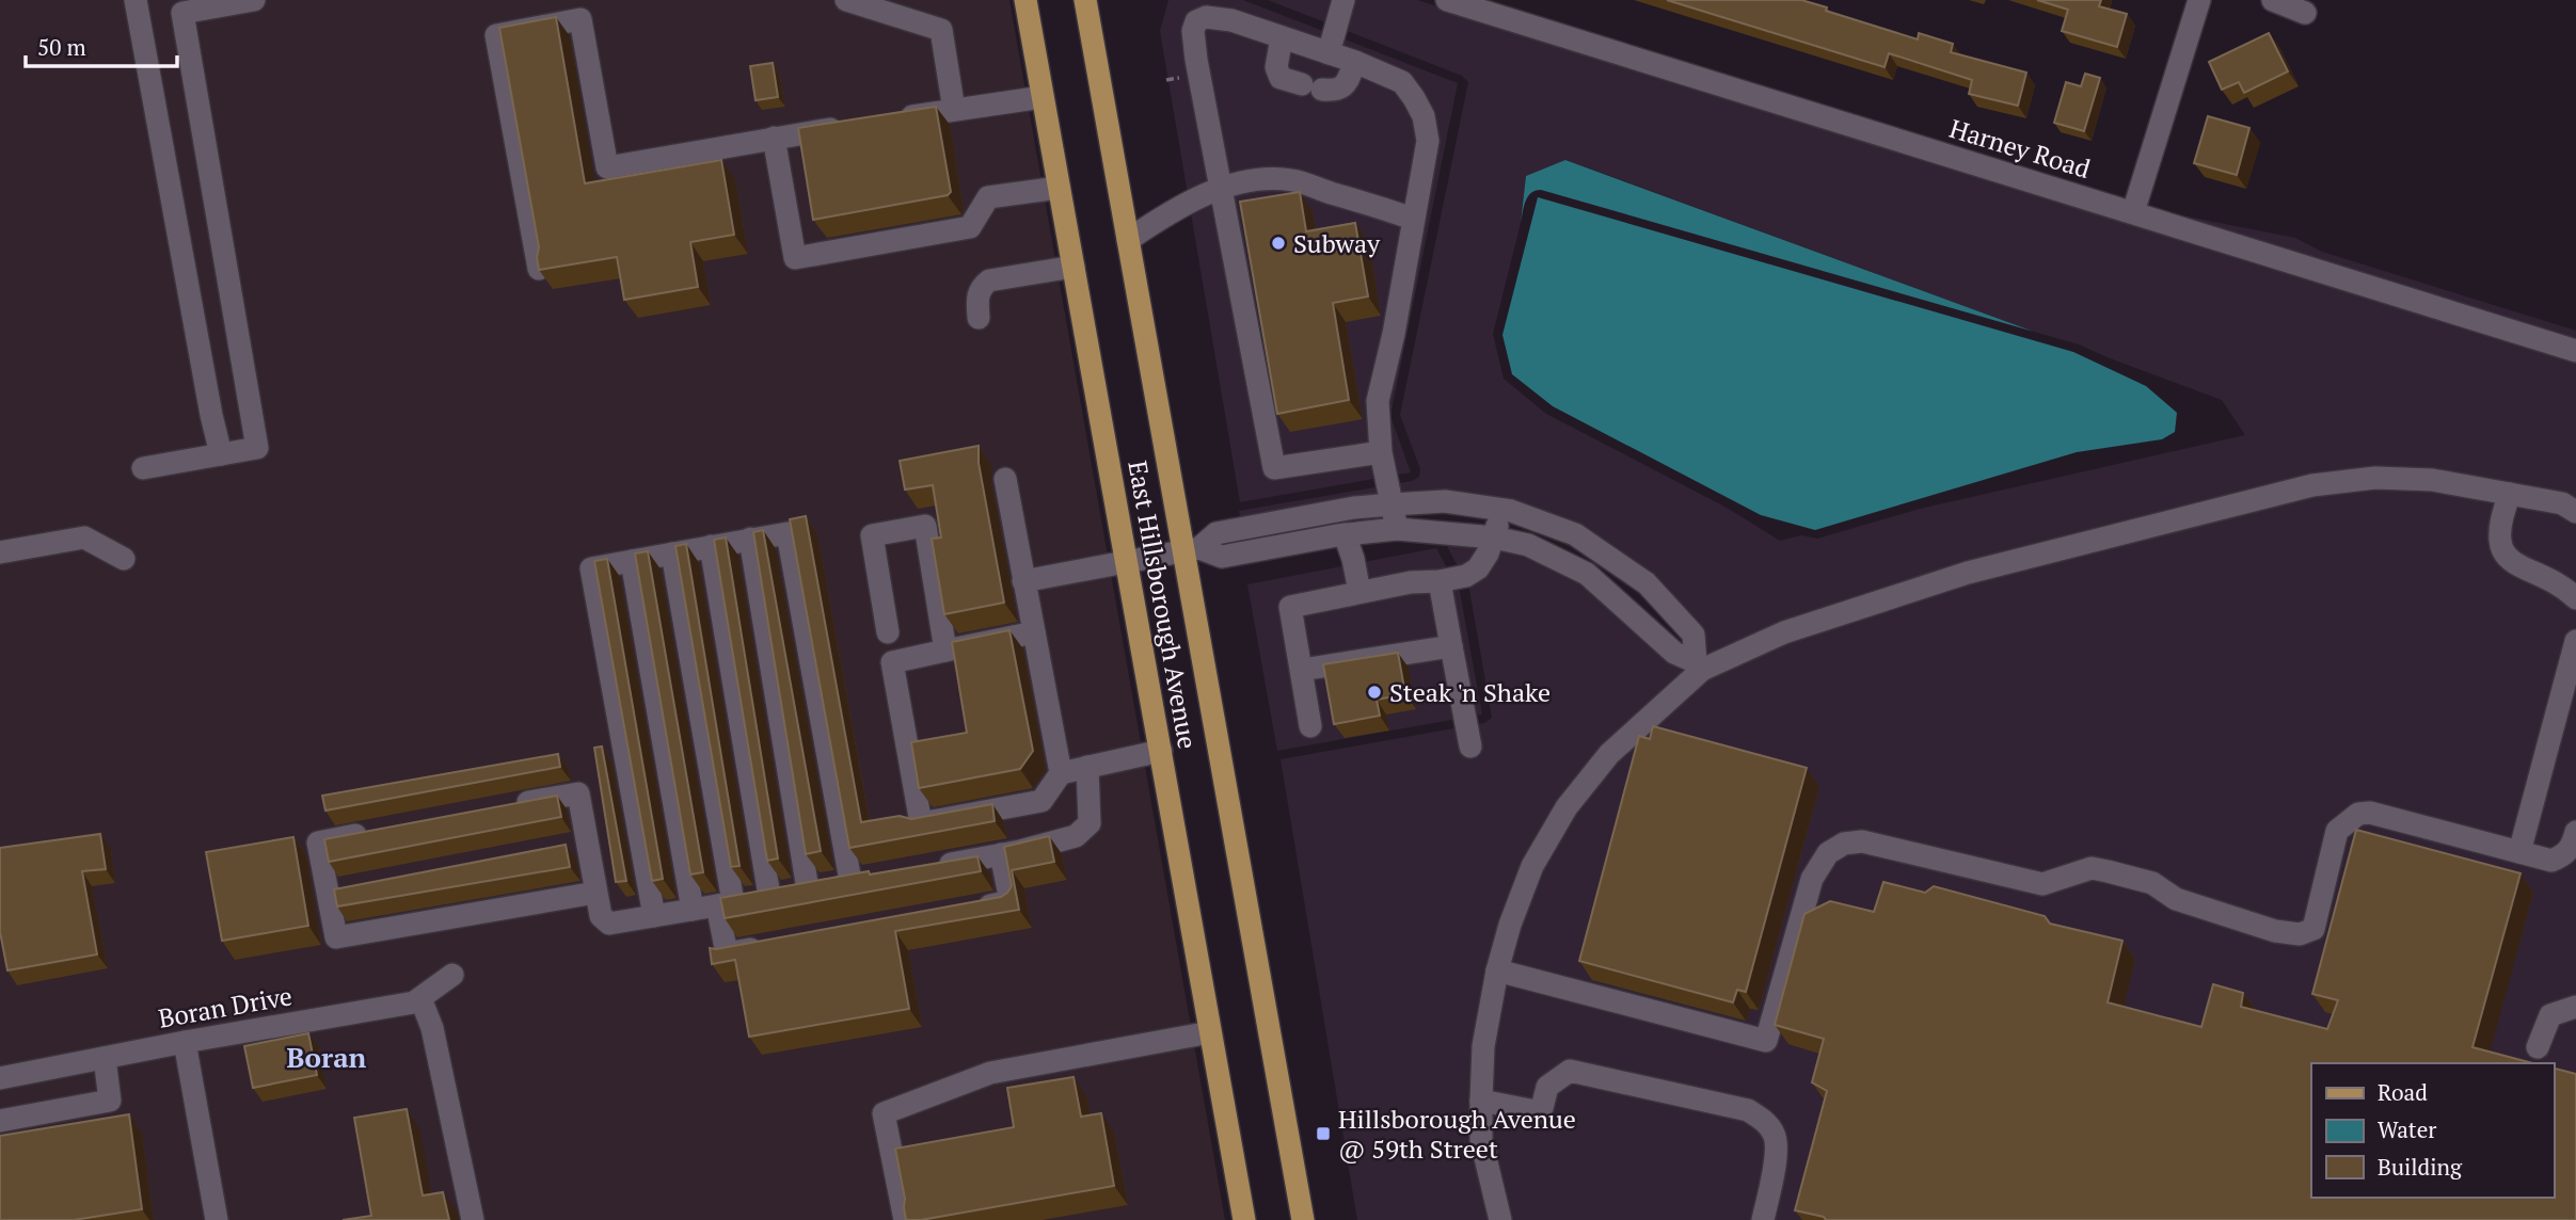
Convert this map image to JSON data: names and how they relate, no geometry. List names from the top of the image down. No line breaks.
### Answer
{"streets":{"main road":["East Hillsborough Avenue"],"street":["Harney Road","Boran Drive"]},"districts":["Boran"],"places":{"other":["Subway","Steak 'n Shake"],"transit":["Hillsborough Avenue @ 59th Street"]},"legend":["Road","Water","Building"],"scale_bar":"50 m"}
